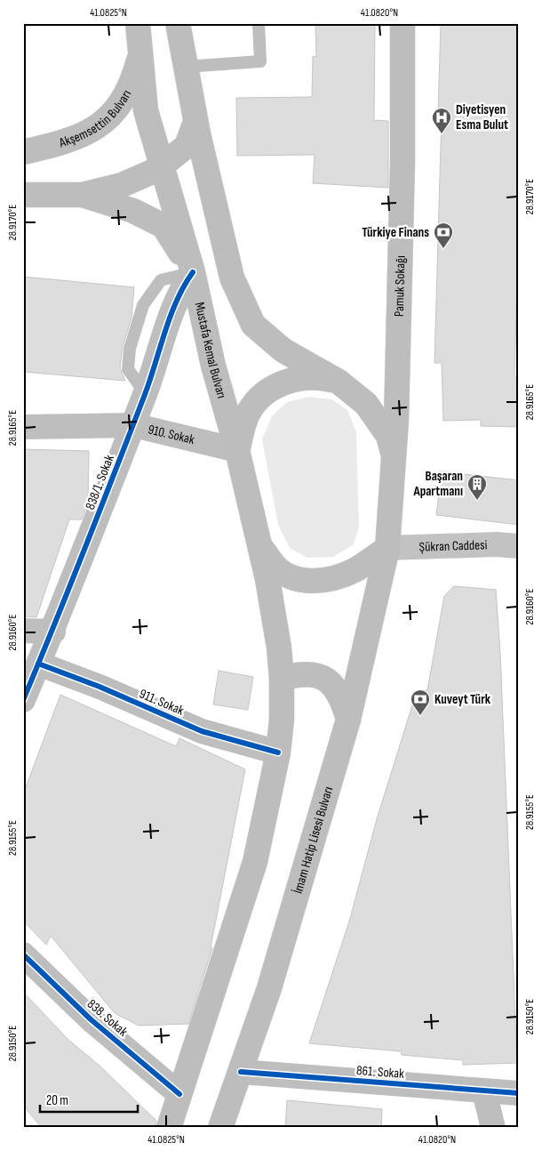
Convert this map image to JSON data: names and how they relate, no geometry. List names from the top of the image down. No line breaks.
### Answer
{"streets":{"main road":["Akşemsettin Bulvarı","Pamuk Sokağı","Mustafa Kemal Bulvarı","İmam Hatip Lisesi Bulvarı"],"street":["910. Sokak","838/1. Sokak","Şükran Caddesi","911. Sokak","838. Sokak","861. Sokak"]},"crossings":[["Akşemsettin Bulvarı","Mustafa Kemal Bulvarı"],["Pamuk Sokağı","Şükran Caddesi"],["Pamuk Sokağı","İmam Hatip Lisesi Bulvarı"],["Mustafa Kemal Bulvarı","910. Sokak"],["Mustafa Kemal Bulvarı","838/1. Sokak"],["910. Sokak","838/1. Sokak"],["838/1. Sokak","911. Sokak"],["Şükran Caddesi","İmam Hatip Lisesi Bulvarı"],["İmam Hatip Lisesi Bulvarı","861. Sokak"]],"places":{"hospital":["Diyetisyen Esma Bulut"],"bank":["Türkiye Finans","Kuveyt Türk"],"building":["Başaran Apartmanı"]},"scale_bar":"20 m","coordinates":["41.0825°N","41.0820°N","28.9170°E","28.9165°E","28.9160°E","28.9155°E","28.9150°E"]}
